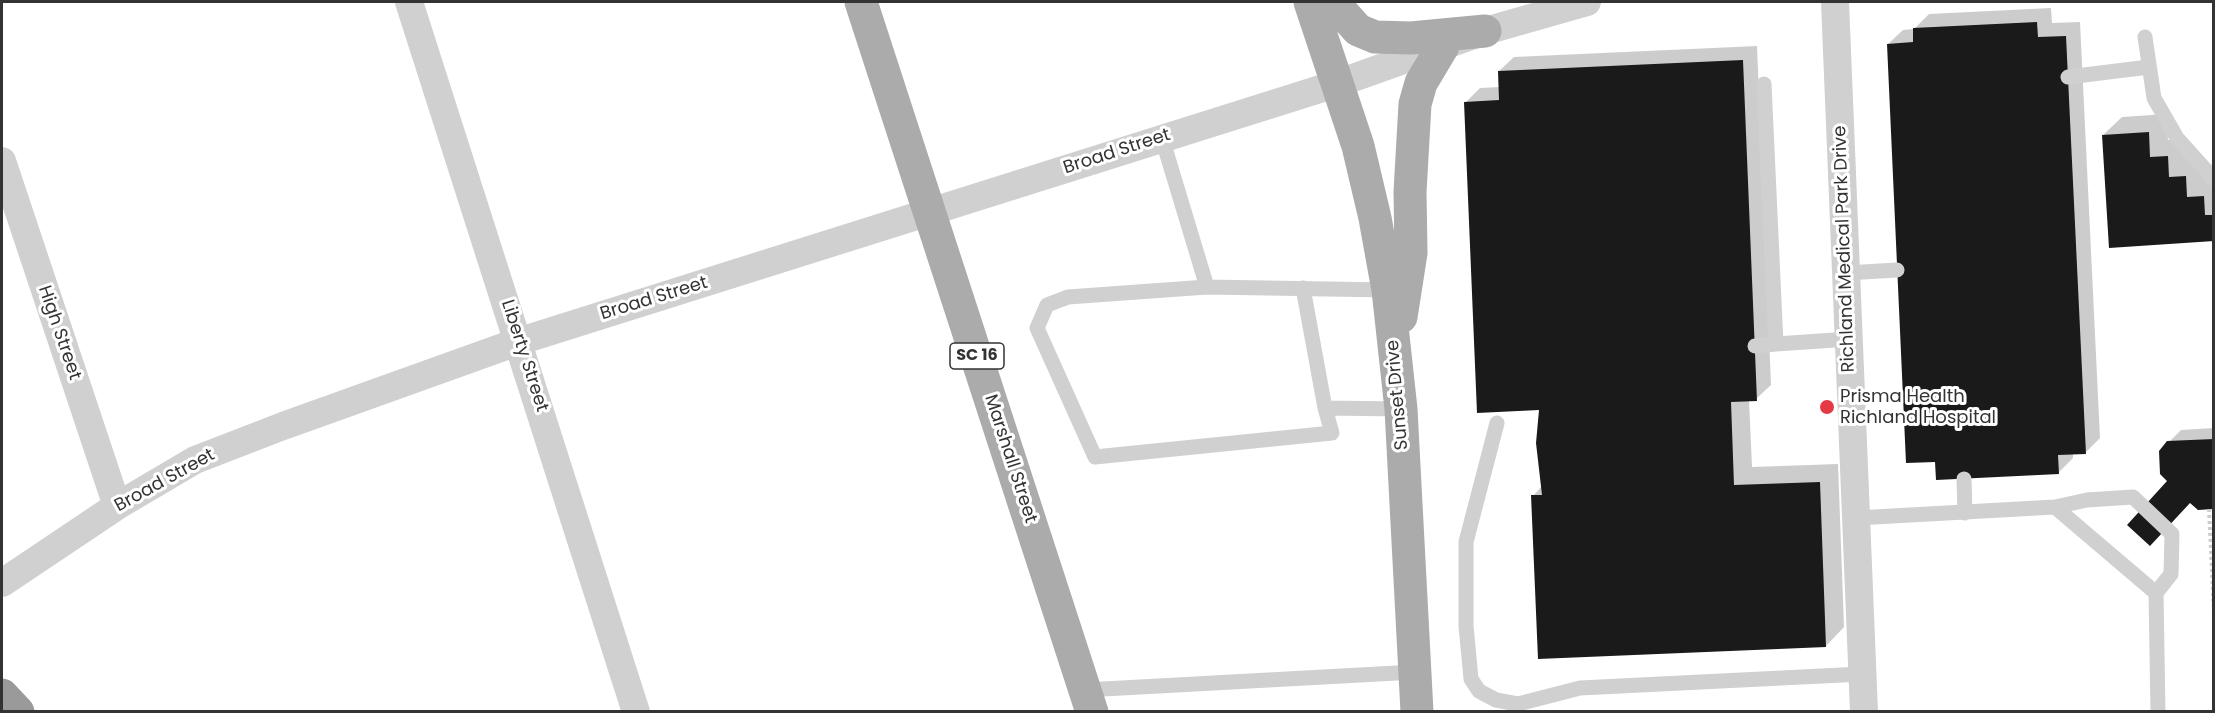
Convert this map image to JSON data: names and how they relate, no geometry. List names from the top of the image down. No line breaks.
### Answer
{"streets":{"main road":["SC 16","Sunset Drive","Marshall Street"],"street":["Broad Street","Richland Medical Park Drive","High Street","Liberty Street"]},"crossings":[["Broad Street","High Street"],["Broad Street","Liberty Street"],["Broad Street","Sunset Drive"],["Broad Street","Marshall Street"]],"places":["Prisma Health Richland Hospital"]}
